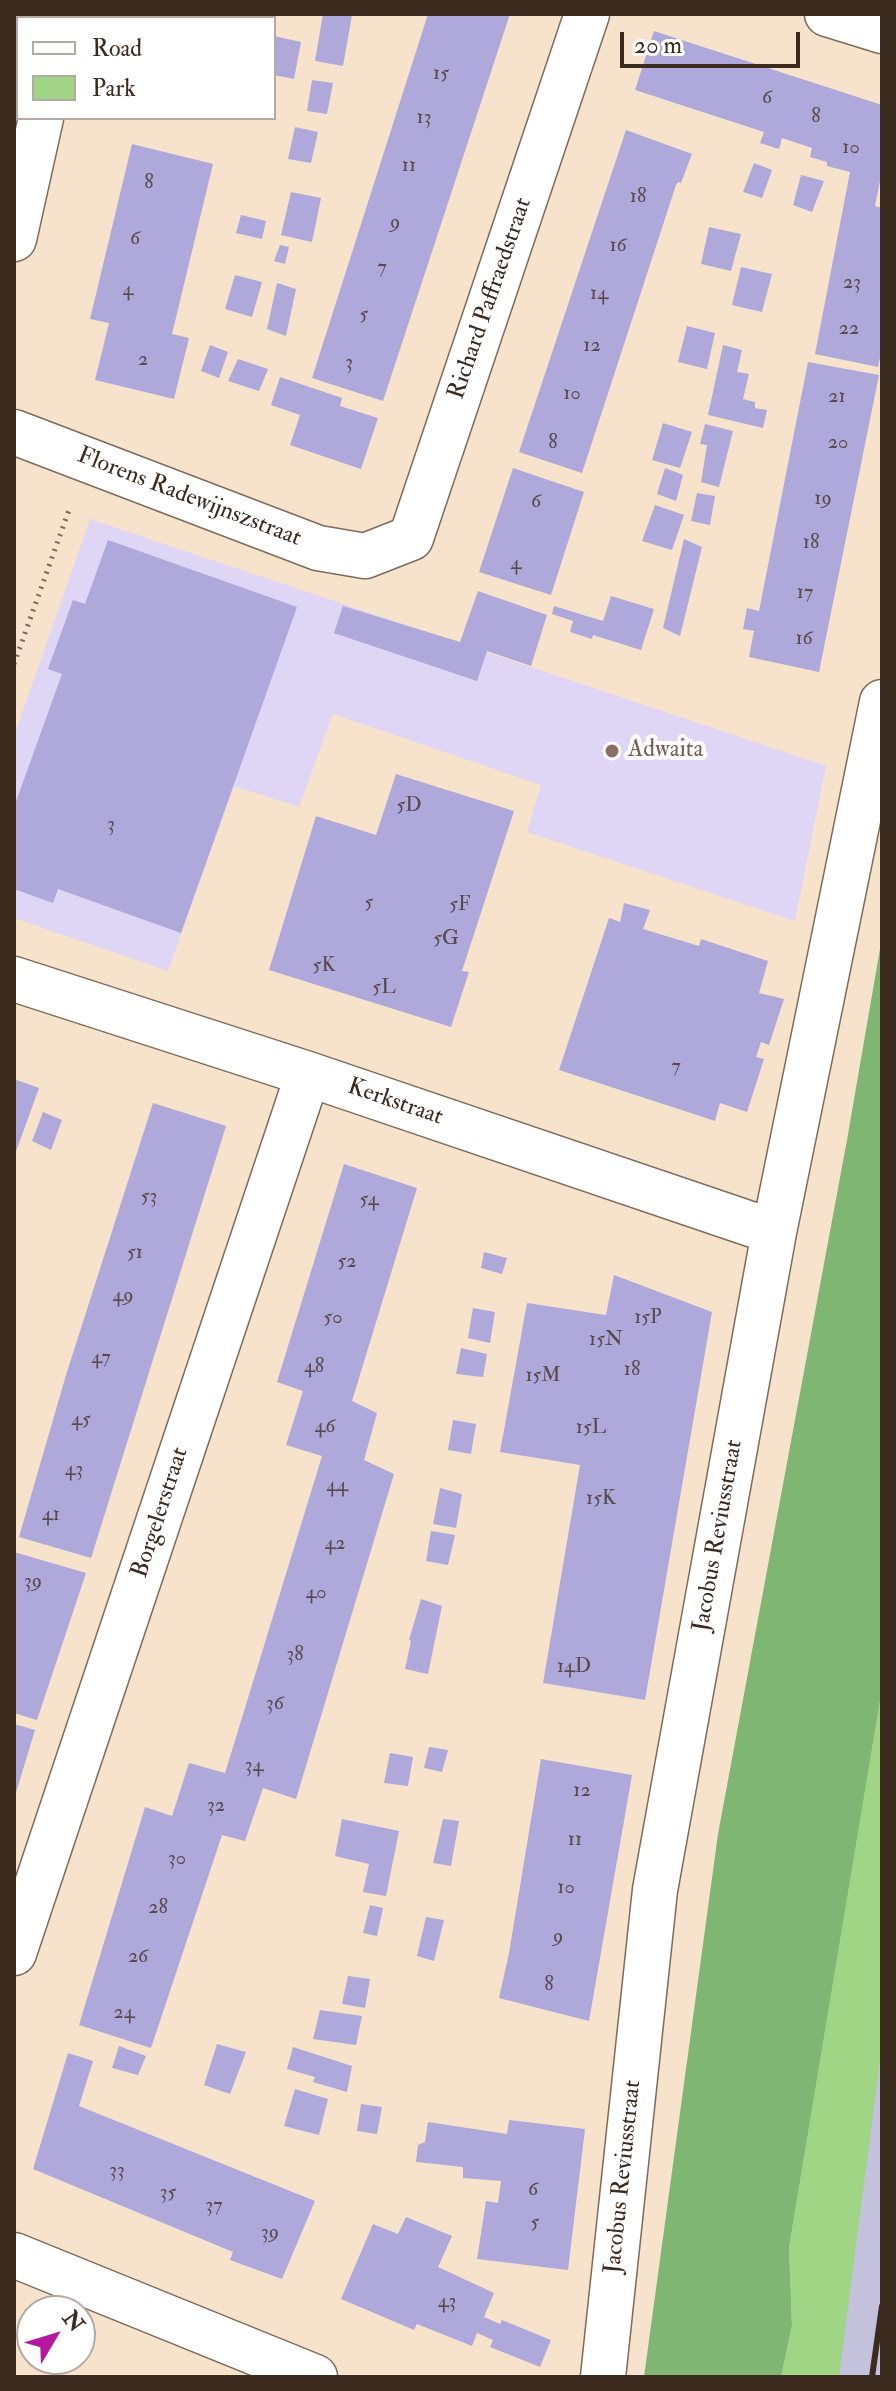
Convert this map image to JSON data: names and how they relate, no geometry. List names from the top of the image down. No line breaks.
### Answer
{"streets":{"street":["Richard Paffraedstraat","Florens Radewijnszstraat","Kerkstraat","Borgelerstraat","Jacobus Reviusstraat"]},"crossings":[["Richard Paffraedstraat","Florens Radewijnszstraat"],["Kerkstraat","Borgelerstraat"],["Kerkstraat","Jacobus Reviusstraat"]],"places":["Adwaita"],"house_numbers":["15","6","8","13","10","11","8","18","9","6","16","7","23","4","14","5","22","12","2","3","10","21","8","20","19","6","18","4","17","16","5D","3","5","5F","5G","5K","5L","7","53","54","51","52","49","50","15P","15N","47","48","18","15M","45","46","15L","43","44","15K","41","42","39","40","38","14D","36","34","12","32","11","30","10","28","9","26","8","24","33","6","35","37","5","39","43"],"legend":["Road","Park"],"scale_bar":"20 m","north":"top right"}
